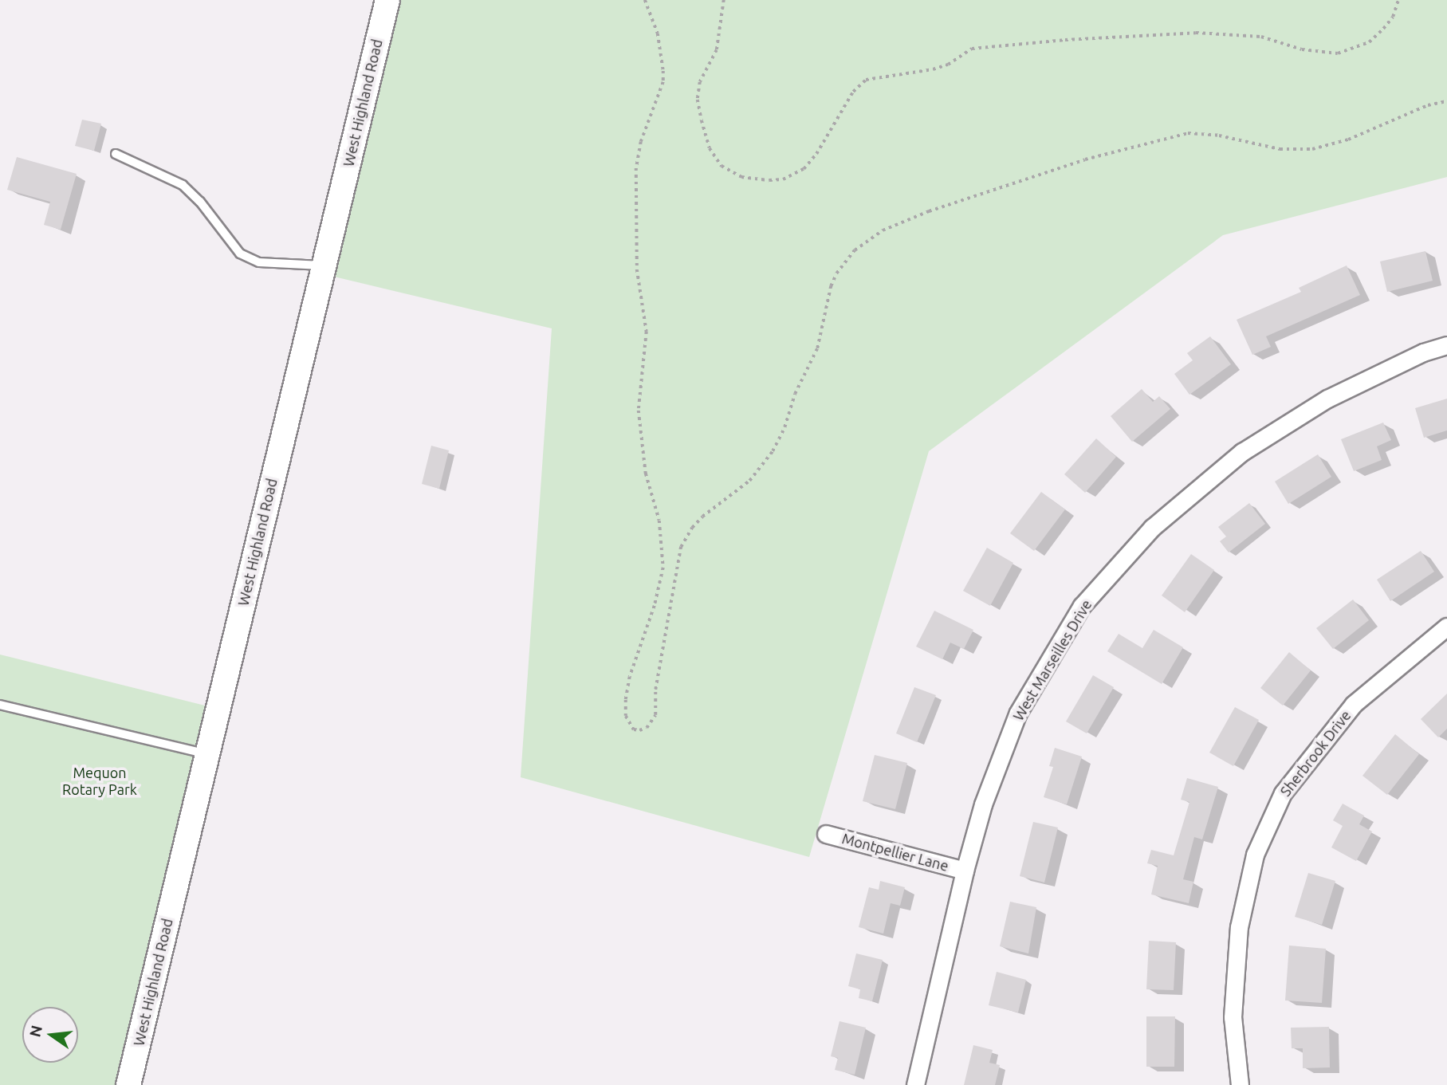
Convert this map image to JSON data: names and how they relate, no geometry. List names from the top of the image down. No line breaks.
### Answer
{"streets":{"main road":["West Highland Road"],"street":["West Marseilles Drive","Sherbrook Drive","Montpellier Lane"]},"crossings":[["West Marseilles Drive","Montpellier Lane"]],"parks":["Mequon Rotary Park"],"north":"left"}
